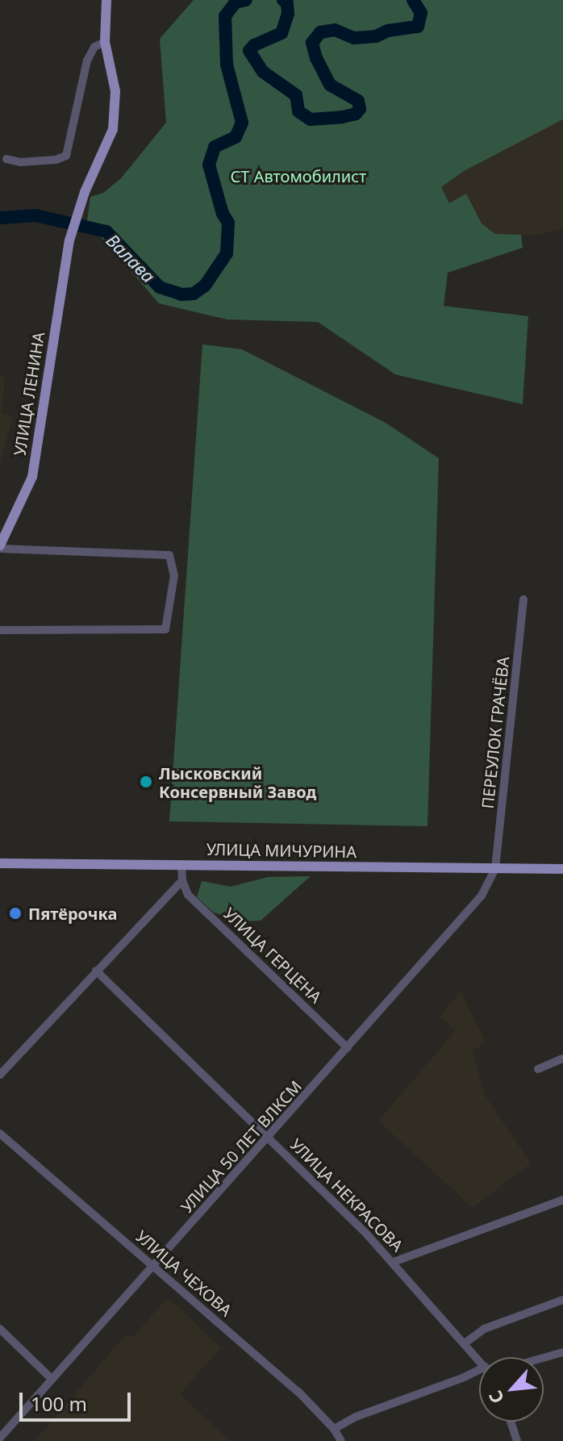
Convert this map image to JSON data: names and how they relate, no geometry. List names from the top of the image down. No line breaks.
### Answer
{"streets":{"main road":["УЛИЦА ЛЕНИНА","УЛИЦА МИЧУРИНА"],"street":["ПЕРЕУЛОК ГРАЧЁВА","УЛИЦА ГЕРЦЕНА","УЛИЦА 50 ЛЕТ ВЛКСМ","УЛИЦА НЕКРАСОВА","УЛИЦА ЧЕХОВА"]},"crossings":[["ПЕРЕУЛОК ГРАЧЁВА","УЛИЦА МИЧУРИНА"],["ПЕРЕУЛОК ГРАЧЁВА","УЛИЦА 50 ЛЕТ ВЛКСМ"],["УЛИЦА МИЧУРИНА","УЛИЦА 50 ЛЕТ ВЛКСМ"],["УЛИЦА ГЕРЦЕНА","УЛИЦА 50 ЛЕТ ВЛКСМ"],["УЛИЦА 50 ЛЕТ ВЛКСМ","УЛИЦА НЕКРАСОВА"],["УЛИЦА 50 ЛЕТ ВЛКСМ","УЛИЦА ЧЕХОВА"]],"water":["Валава"],"parks":["СТ Автомобилист"],"places":["Лысковский Консервный Завод","Пятёрочка"],"scale_bar":"100 m","north":"bottom left"}
